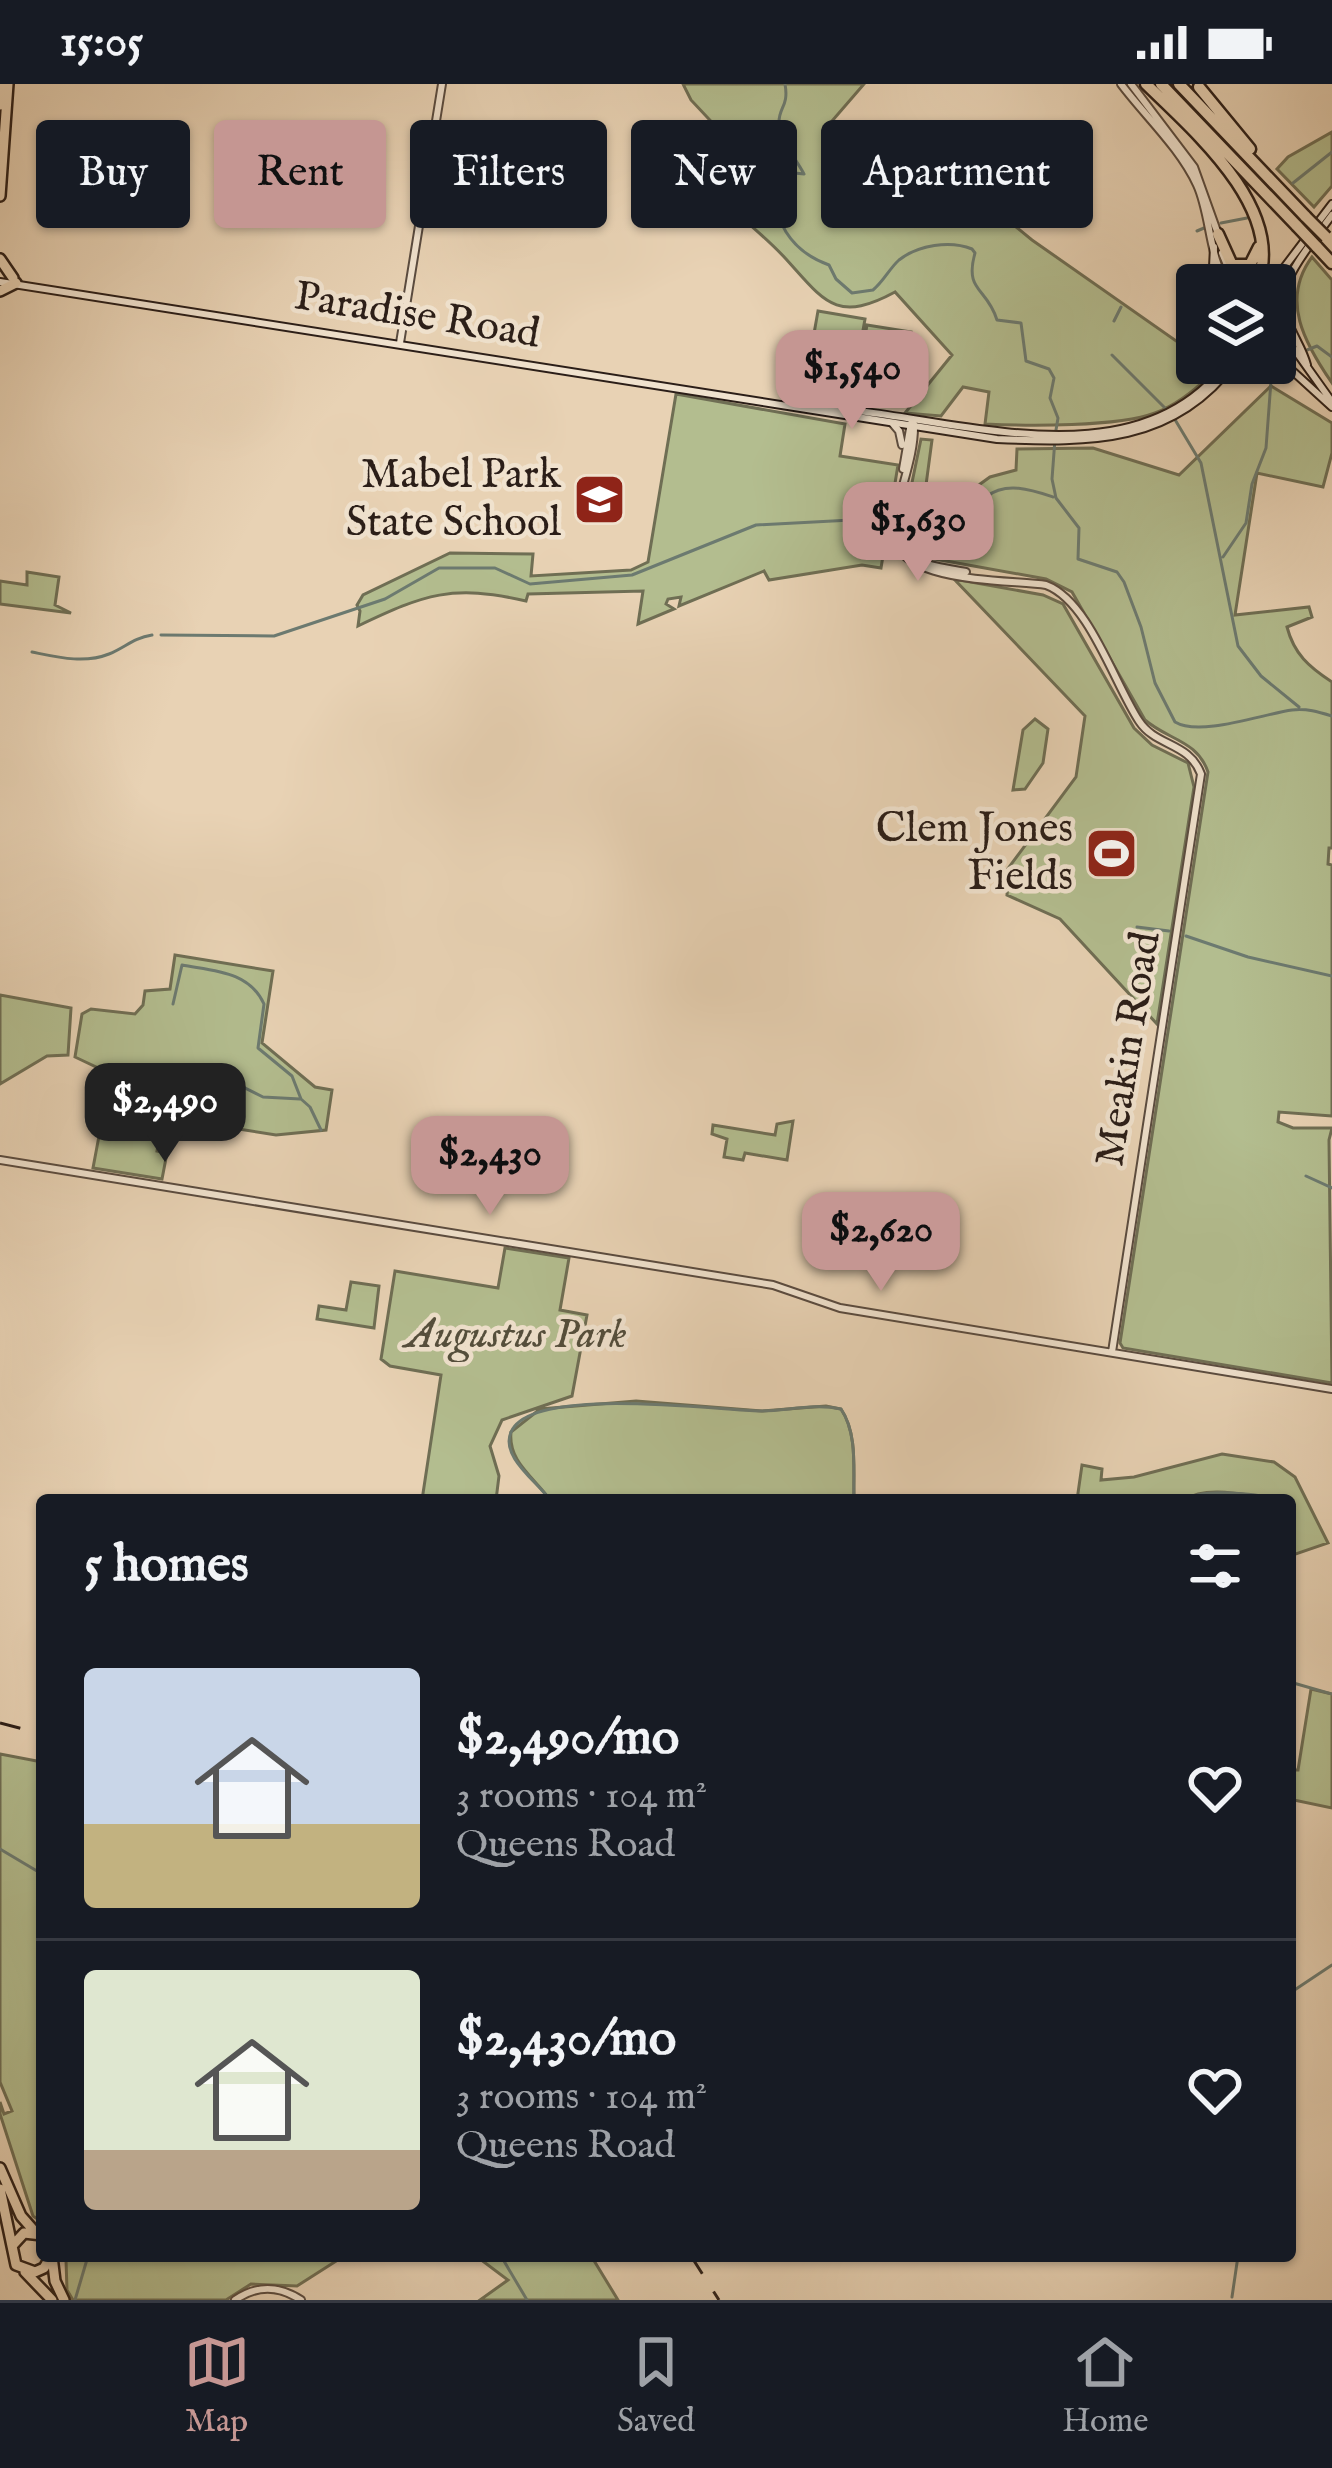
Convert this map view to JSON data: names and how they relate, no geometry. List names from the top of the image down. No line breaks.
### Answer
{"streets":{"street":["Paradise Road","Meakin Road"]},"crossings":[["Paradise Road","Meakin Road"]],"parks":["Augustus Park"],"places":{"school or university":["Mabel Park State School"],"sports":["Clem Jones Fields"]},"page":{"status":"15:05","chip":["Buy","Rent","Filters","New","Apartment"],"price":["$1,540","$1,630","$2,490","$2,430","$2,620"],"heading":"5 homes","list":[{"name":"$2,490/mo","note":"3 rooms · 104 m² · Queens Road"},{"name":"$2,430/mo","note":"3 rooms · 104 m² · Queens Road"}],"tabs":["Map","Saved","Home"]}}
